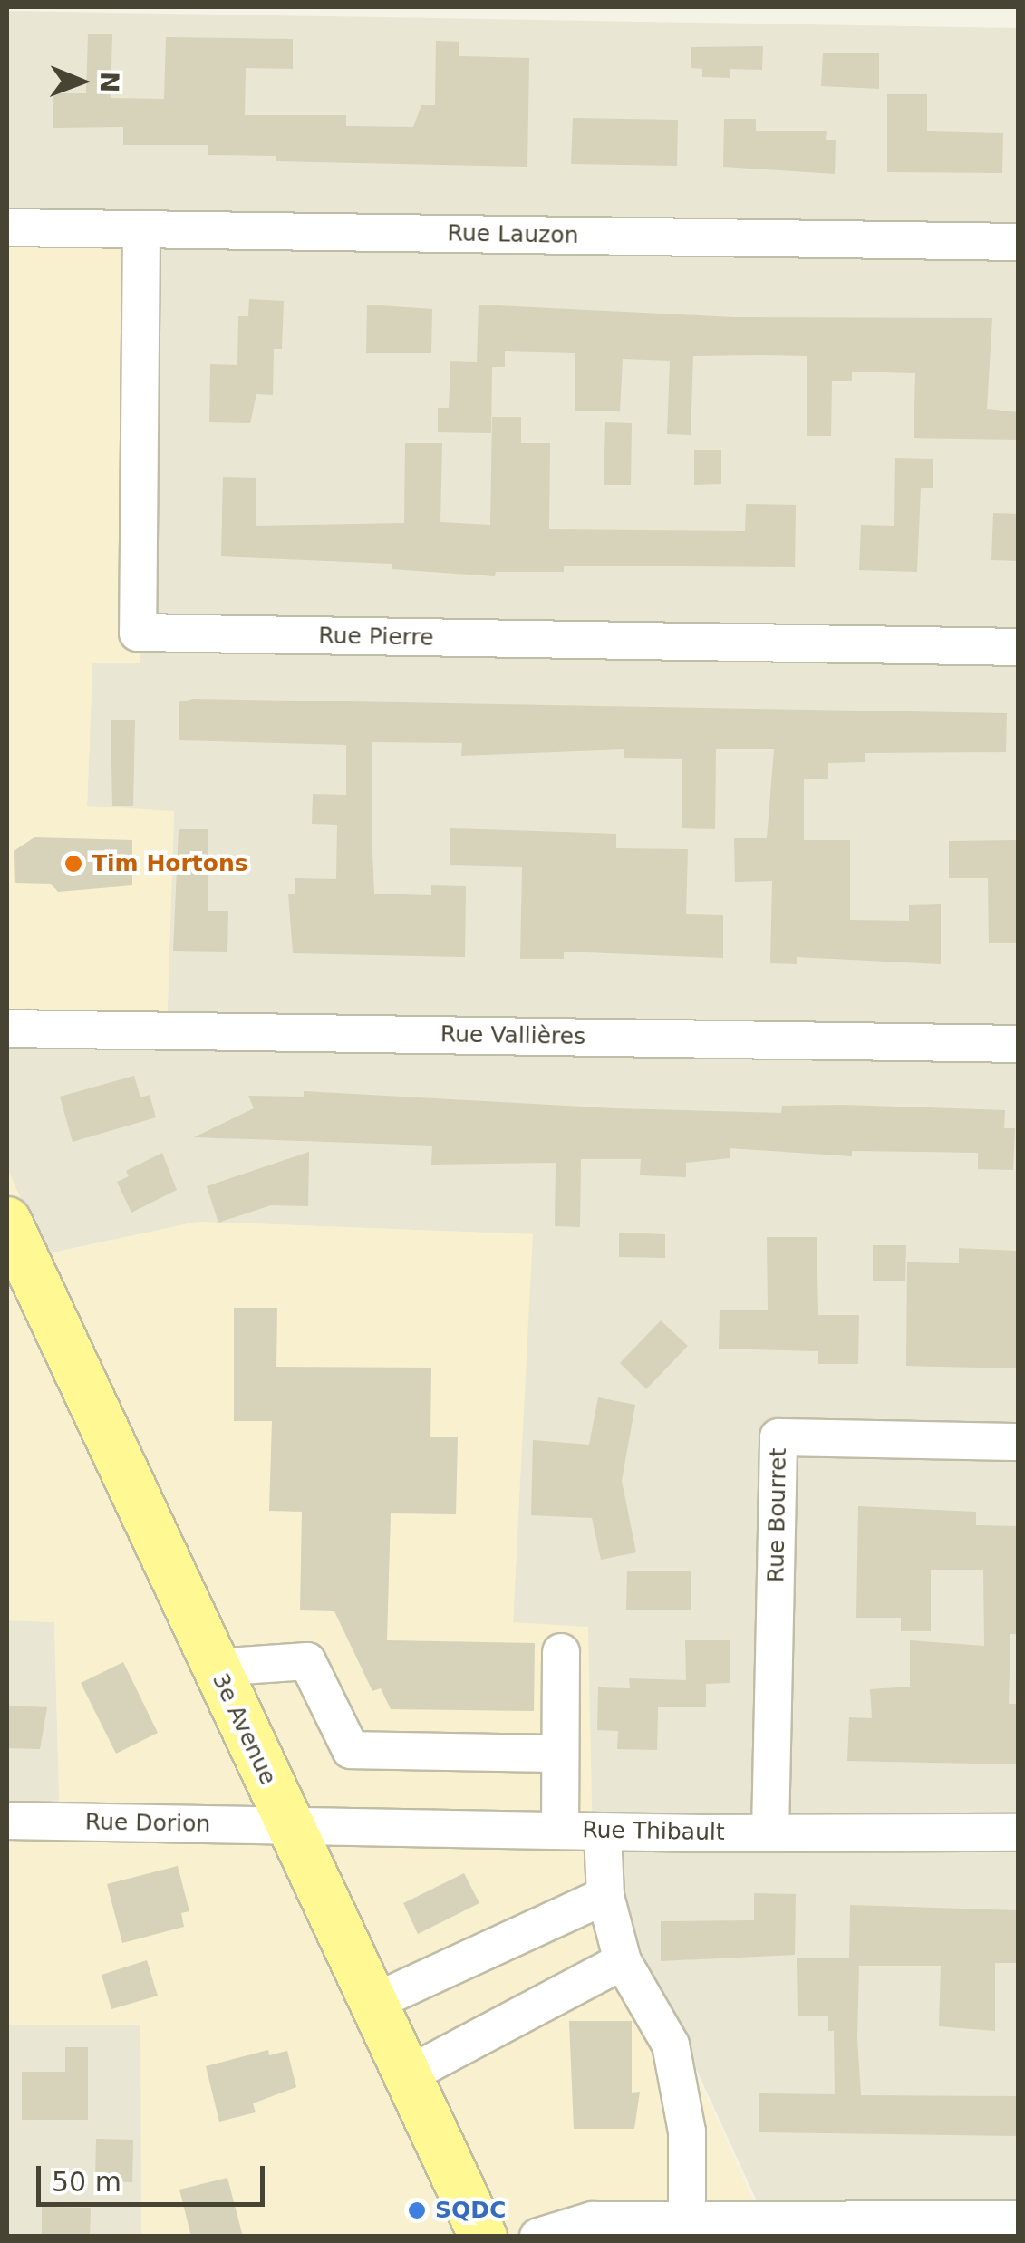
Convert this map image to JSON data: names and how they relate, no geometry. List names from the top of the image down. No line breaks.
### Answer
{"streets":{"main road":["3e Avenue"],"street":["Rue Lauzon","Rue Pierre","Rue Vallières","Rue Bourret","Rue Dorion","Rue Thibault"]},"crossings":[["Rue Lauzon","Rue Pierre"],["Rue Bourret","Rue Thibault"],["3e Avenue","Rue Dorion"],["3e Avenue","Rue Thibault"],["Rue Dorion","Rue Thibault"]],"places":["Tim Hortons","SQDC"],"scale_bar":"50 m","north":"right"}
